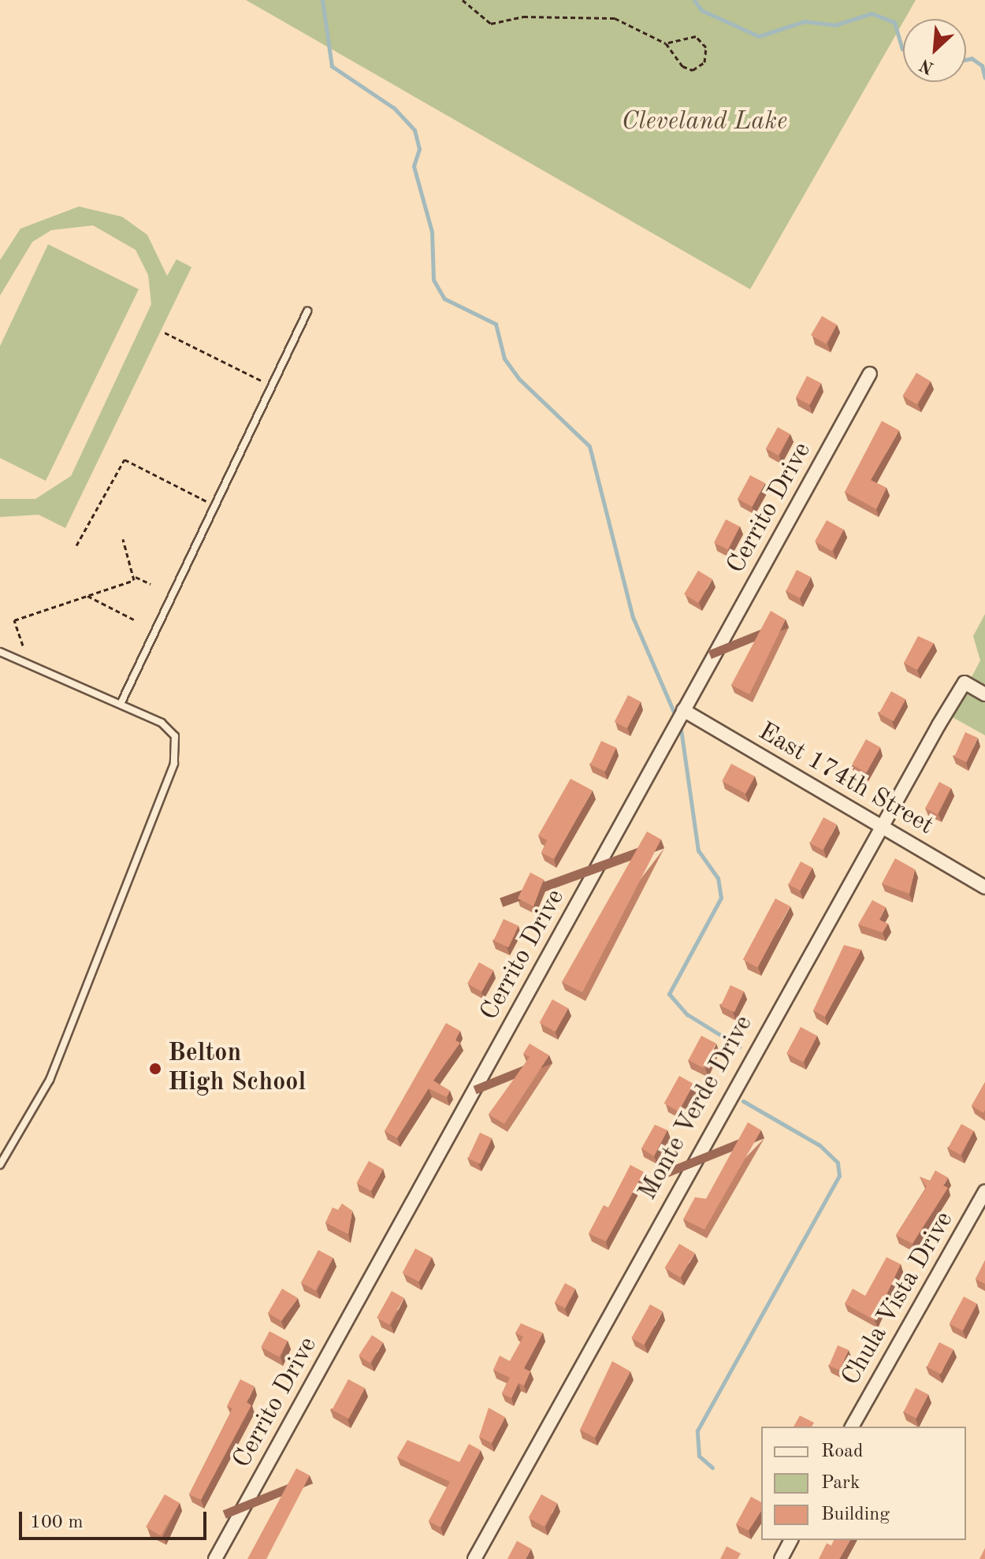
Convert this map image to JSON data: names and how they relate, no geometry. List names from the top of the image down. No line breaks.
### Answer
{"streets":{"street":["Cerrito Drive","East 174th Street","Monte Verde Drive","Chula Vista Drive"]},"crossings":[["Cerrito Drive","East 174th Street"],["East 174th Street","Monte Verde Drive"]],"parks":["Cleveland Lake"],"places":["Belton High School"],"legend":["Road","Park","Building"],"scale_bar":"100 m","north":"bottom left"}
